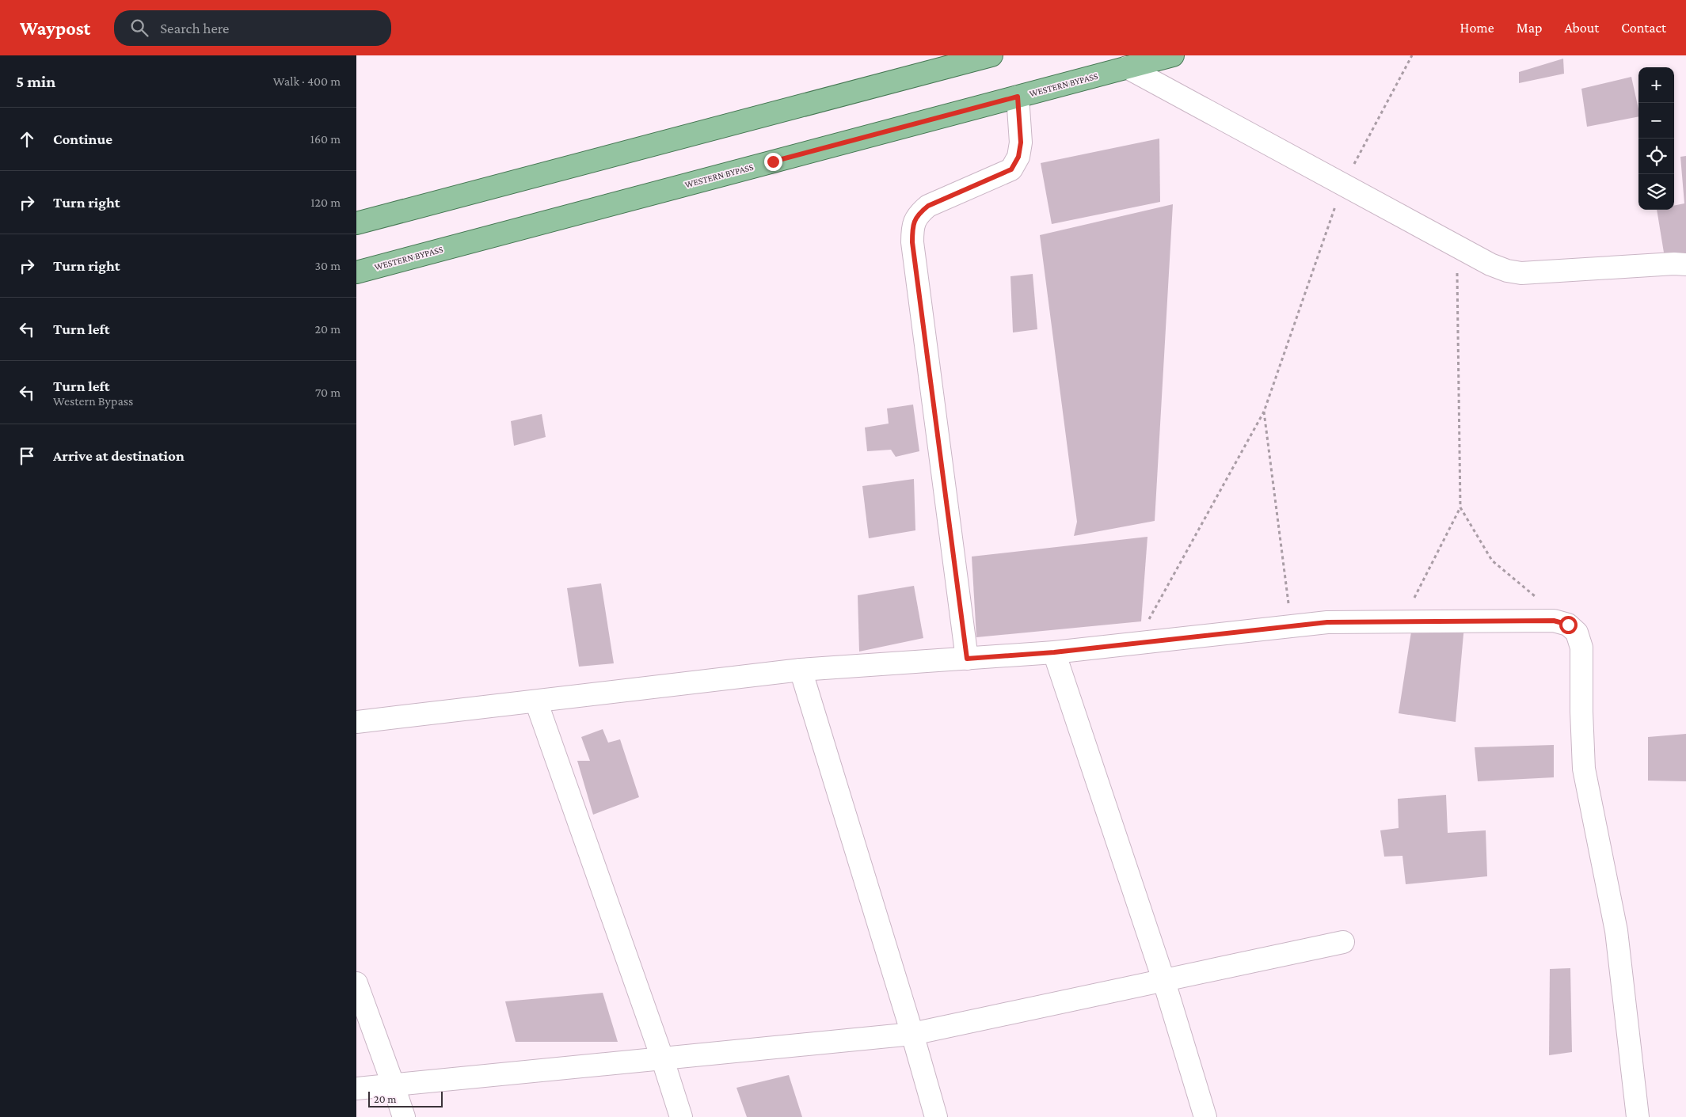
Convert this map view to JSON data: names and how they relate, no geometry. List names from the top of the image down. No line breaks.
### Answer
{"streets":{"main road":["WESTERN BYPASS"]},"scale_bar":"20 m","page":{"header":"Waypost","search":"Search here","nav":["Home","Map","About","Contact"],"heading":["5 min","Walk · 400 m"],"map_buttons":["+","−"],"list":[["Continue","160 m"],["Turn right","120 m"],["Turn right","30 m"],["Turn left","20 m"],["Turn left","Western Bypass","70 m"],"Arrive at destination"],"scale":"20 m"}}
